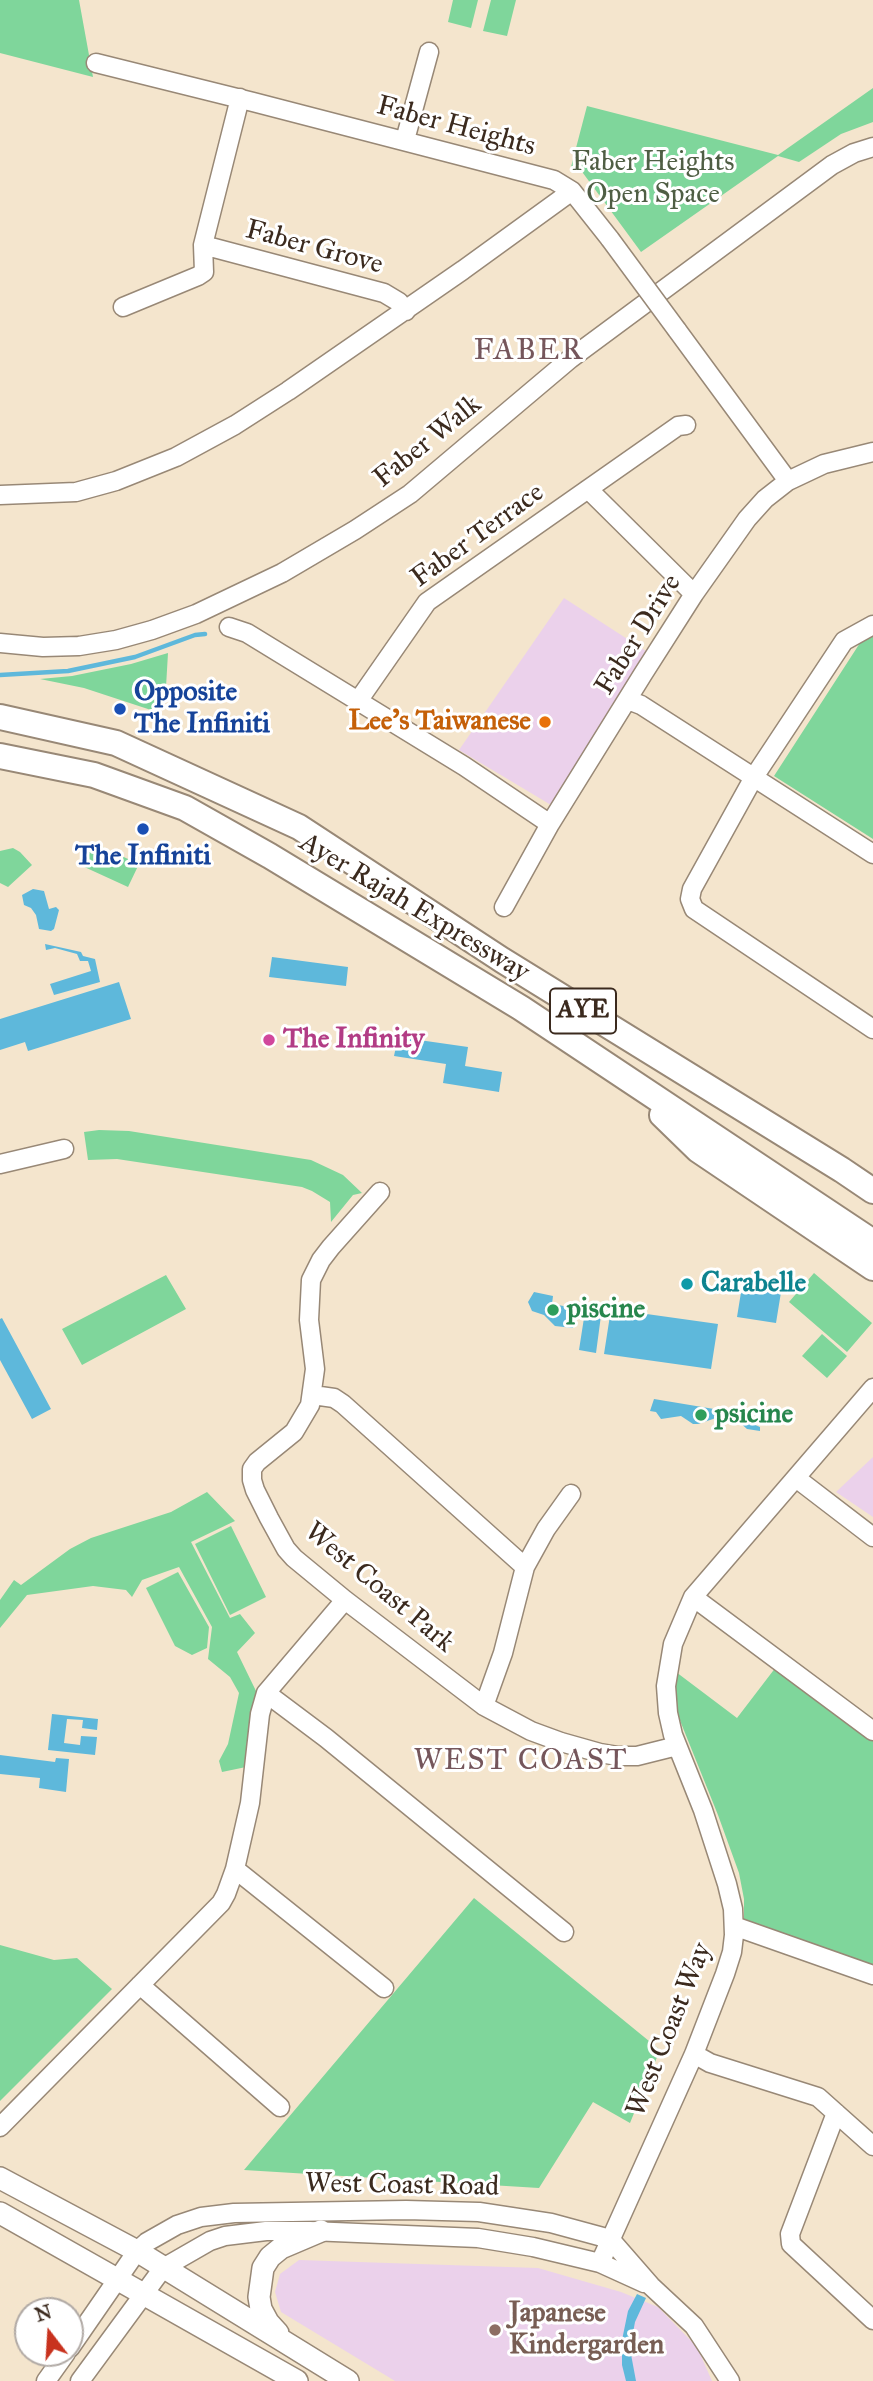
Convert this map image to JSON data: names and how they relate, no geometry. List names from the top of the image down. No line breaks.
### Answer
{"streets":{"highway":["Ayer Rajah Expressway","AYE"],"street":["Faber Heights","Faber Grove","Faber Walk","Faber Terrace","Faber Drive","West Coast Park","West Coast Way","West Coast Road"]},"crossings":[["Faber Heights","Faber Grove"],["Faber Heights","Faber Drive"],["Faber Terrace","Faber Drive"],["West Coast Park","West Coast Way"],["West Coast Way","West Coast Road"]],"districts":["FABER","WEST COAST"],"parks":["Faber Heights Open Space"],"places":["Opposite The Infiniti","Lee’s Taiwanese","The Infiniti","The Infinity","Carabelle","piscine","psicine","Japanese Kindergarden"],"north":"top"}
